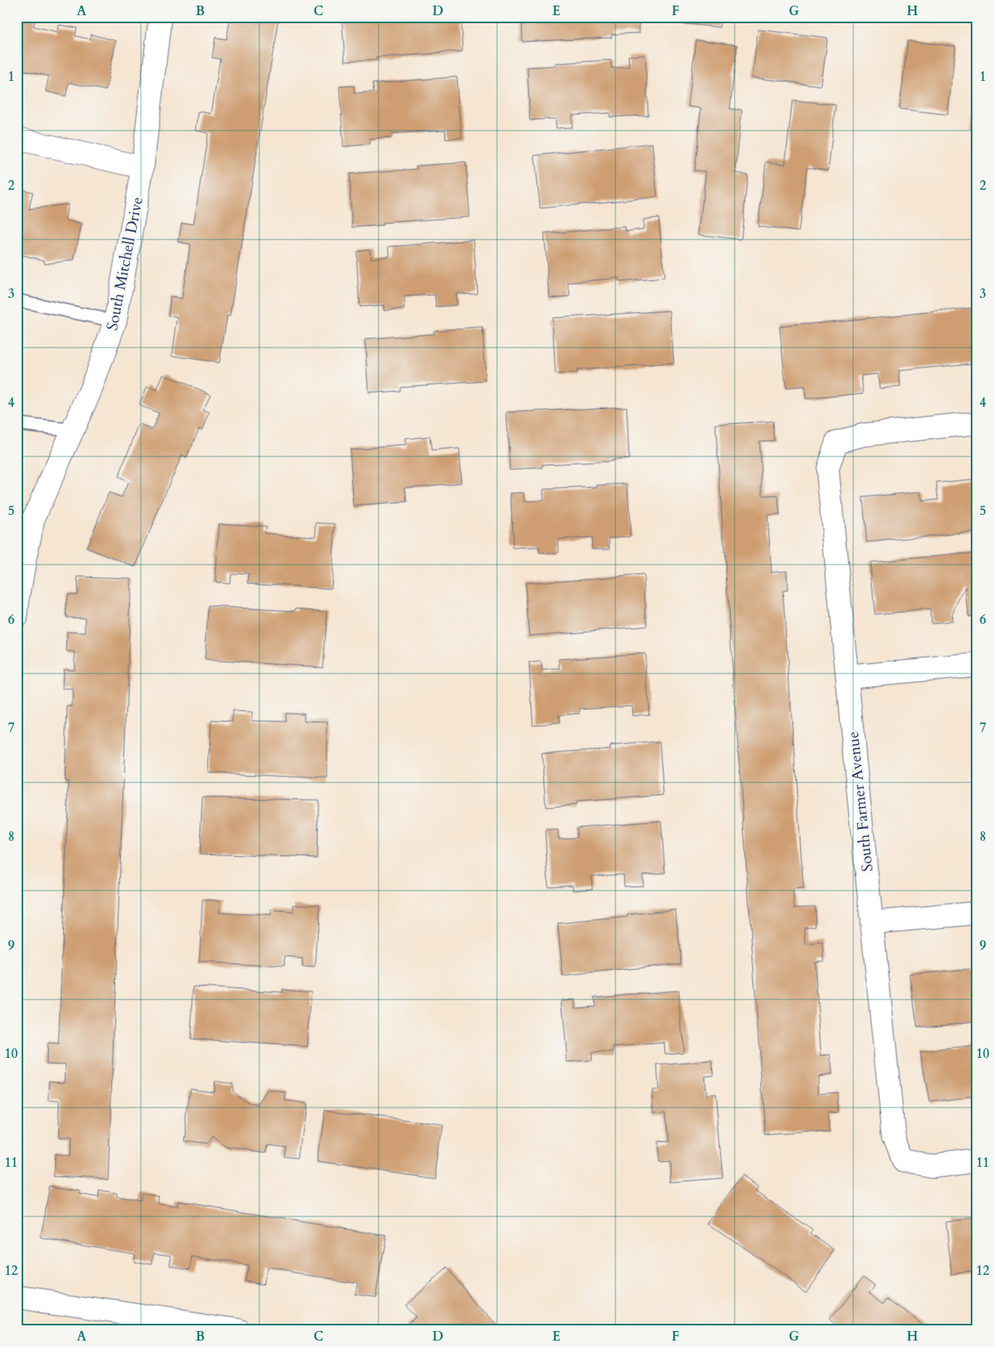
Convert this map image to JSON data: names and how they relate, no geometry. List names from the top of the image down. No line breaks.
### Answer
{"streets":{"street":["South Mitchell Drive","South Farmer Avenue"]},"grid":{"columns":["A","B","C","D","E","F","G","H"],"rows":["1","2","3","4","5","6","7","8","9","10","11","12"]}}
